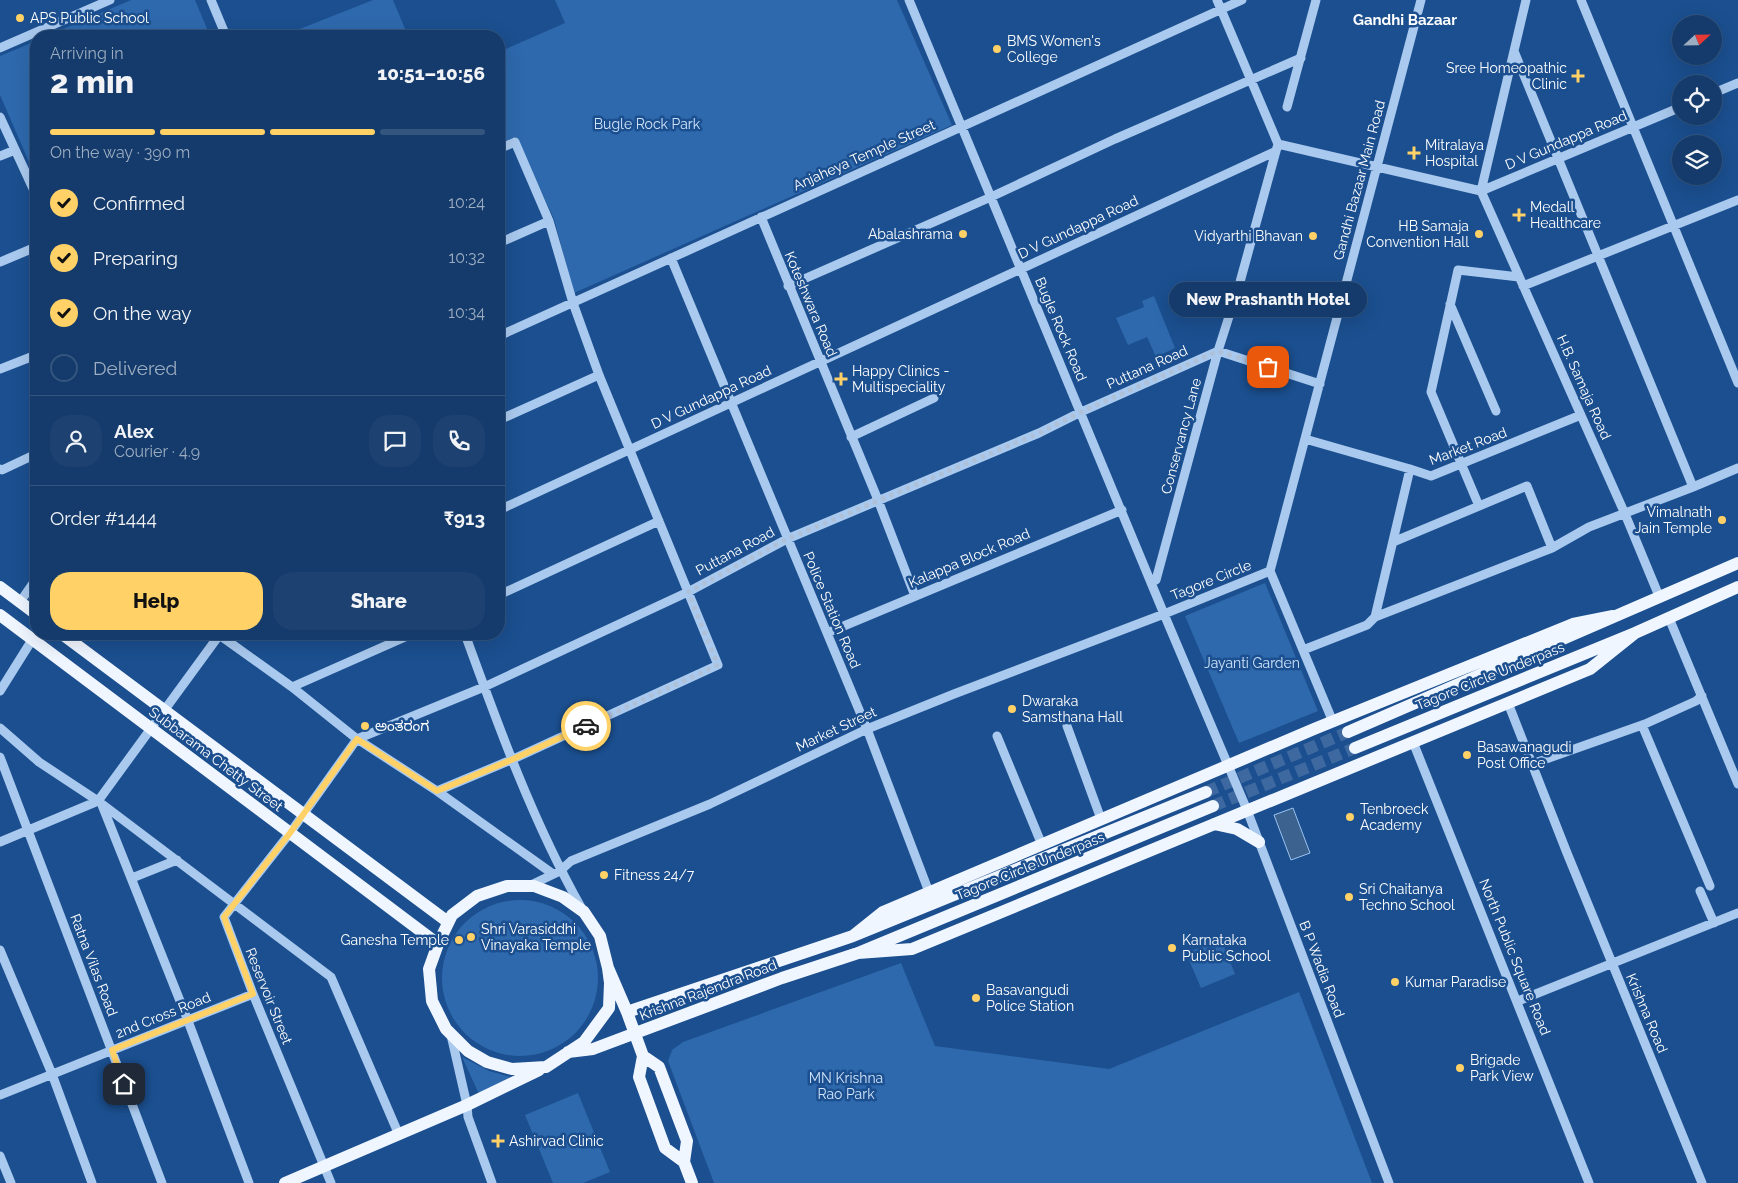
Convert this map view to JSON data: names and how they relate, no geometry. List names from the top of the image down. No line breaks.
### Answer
{"streets":{"main road":["Tagore Circle Underpass","Subbarama Chetty Street","Krishna Rajendra Road"],"street":["D V Gundappa Road","Anjaheya Temple Street","Gandhi Bazaar Main Road","Koteshwara Road","Bugle Rock Road","Puttana Road","H.B. Samaja Road","Conservancy Lane","Market Road","Kalappa Block Road","Tagore Circle","Police Station Road","Market Street","North Public Square Road","Ratna Vilas Road","B P Wadia Road","Reservoir Street","Krishna Road","2nd Cross Road"]},"crossings":[["D V Gundappa Road","Koteshwara Road"],["D V Gundappa Road","Bugle Rock Road"],["D V Gundappa Road","H.B. Samaja Road"],["D V Gundappa Road","Conservancy Lane"],["D V Gundappa Road","Police Station Road"],["Anjaheya Temple Street","Koteshwara Road"],["Anjaheya Temple Street","Bugle Rock Road"],["Anjaheya Temple Street","Police Station Road"],["Gandhi Bazaar Main Road","Market Road"],["Gandhi Bazaar Main Road","Tagore Circle"],["Koteshwara Road","Puttana Road"],["Koteshwara Road","Kalappa Block Road"],["Bugle Rock Road","Puttana Road"],["Bugle Rock Road","Conservancy Lane"],["Bugle Rock Road","Kalappa Block Road"],["Bugle Rock Road","Tagore Circle"],["Bugle Rock Road","Market Street"],["Puttana Road","Conservancy Lane"],["Puttana Road","Police Station Road"],["H.B. Samaja Road","Market Road"],["Kalappa Block Road","Police Station Road"],["Tagore Circle","Market Street"],["Tagore Circle","B P Wadia Road"],["Police Station Road","Market Street"],["Tagore Circle Underpass","Krishna Rajendra Road"],["Subbarama Chetty Street","Reservoir Street"],["Ratna Vilas Road","2nd Cross Road"],["Reservoir Street","2nd Cross Road"]],"districts":["Gandhi Bazaar"],"parks":["Bugle Rock Park","Jayanti Garden","MN Krishna Rao Park"],"places":{"other":["APS Public School","BMS Women's College","Abalashrama","HB Samaja Convention Hall","Vidyarthi Bhavan","New Prashanth Hotel","Vimalnath Jain Temple","Dwaraka Samsthana Hall","ಅಂತರಂಗ","Basawanagudi Post Office","Tenbroeck Academy","Fitness 24/7","Sri Chaitanya Techno School","Shri Varasiddhi Vinayaka Temple","Ganesha Temple","Karnataka Public School","Kumar Paradise","Basavangudi Police Station","Brigade Park View"],"health":["Sree Homeopathic Clinic","Mitralaya Hospital","Medall Healthcare","Happy Clinics - Multispeciality","Ashirvad Clinic"]},"north":"right","page":{"heading":["2 min","Arriving in","10:51–10:56"],"panel":["Alex","Courier · 4.9","Order #1444","₹913"],"bar":"On the way · 390 m","list":[["Confirmed","10:24"],["Preparing","10:32"],["On the way","10:34"],"Delivered"],"bubble":"New Prashanth Hotel","buttons":["Help","Share"]}}
